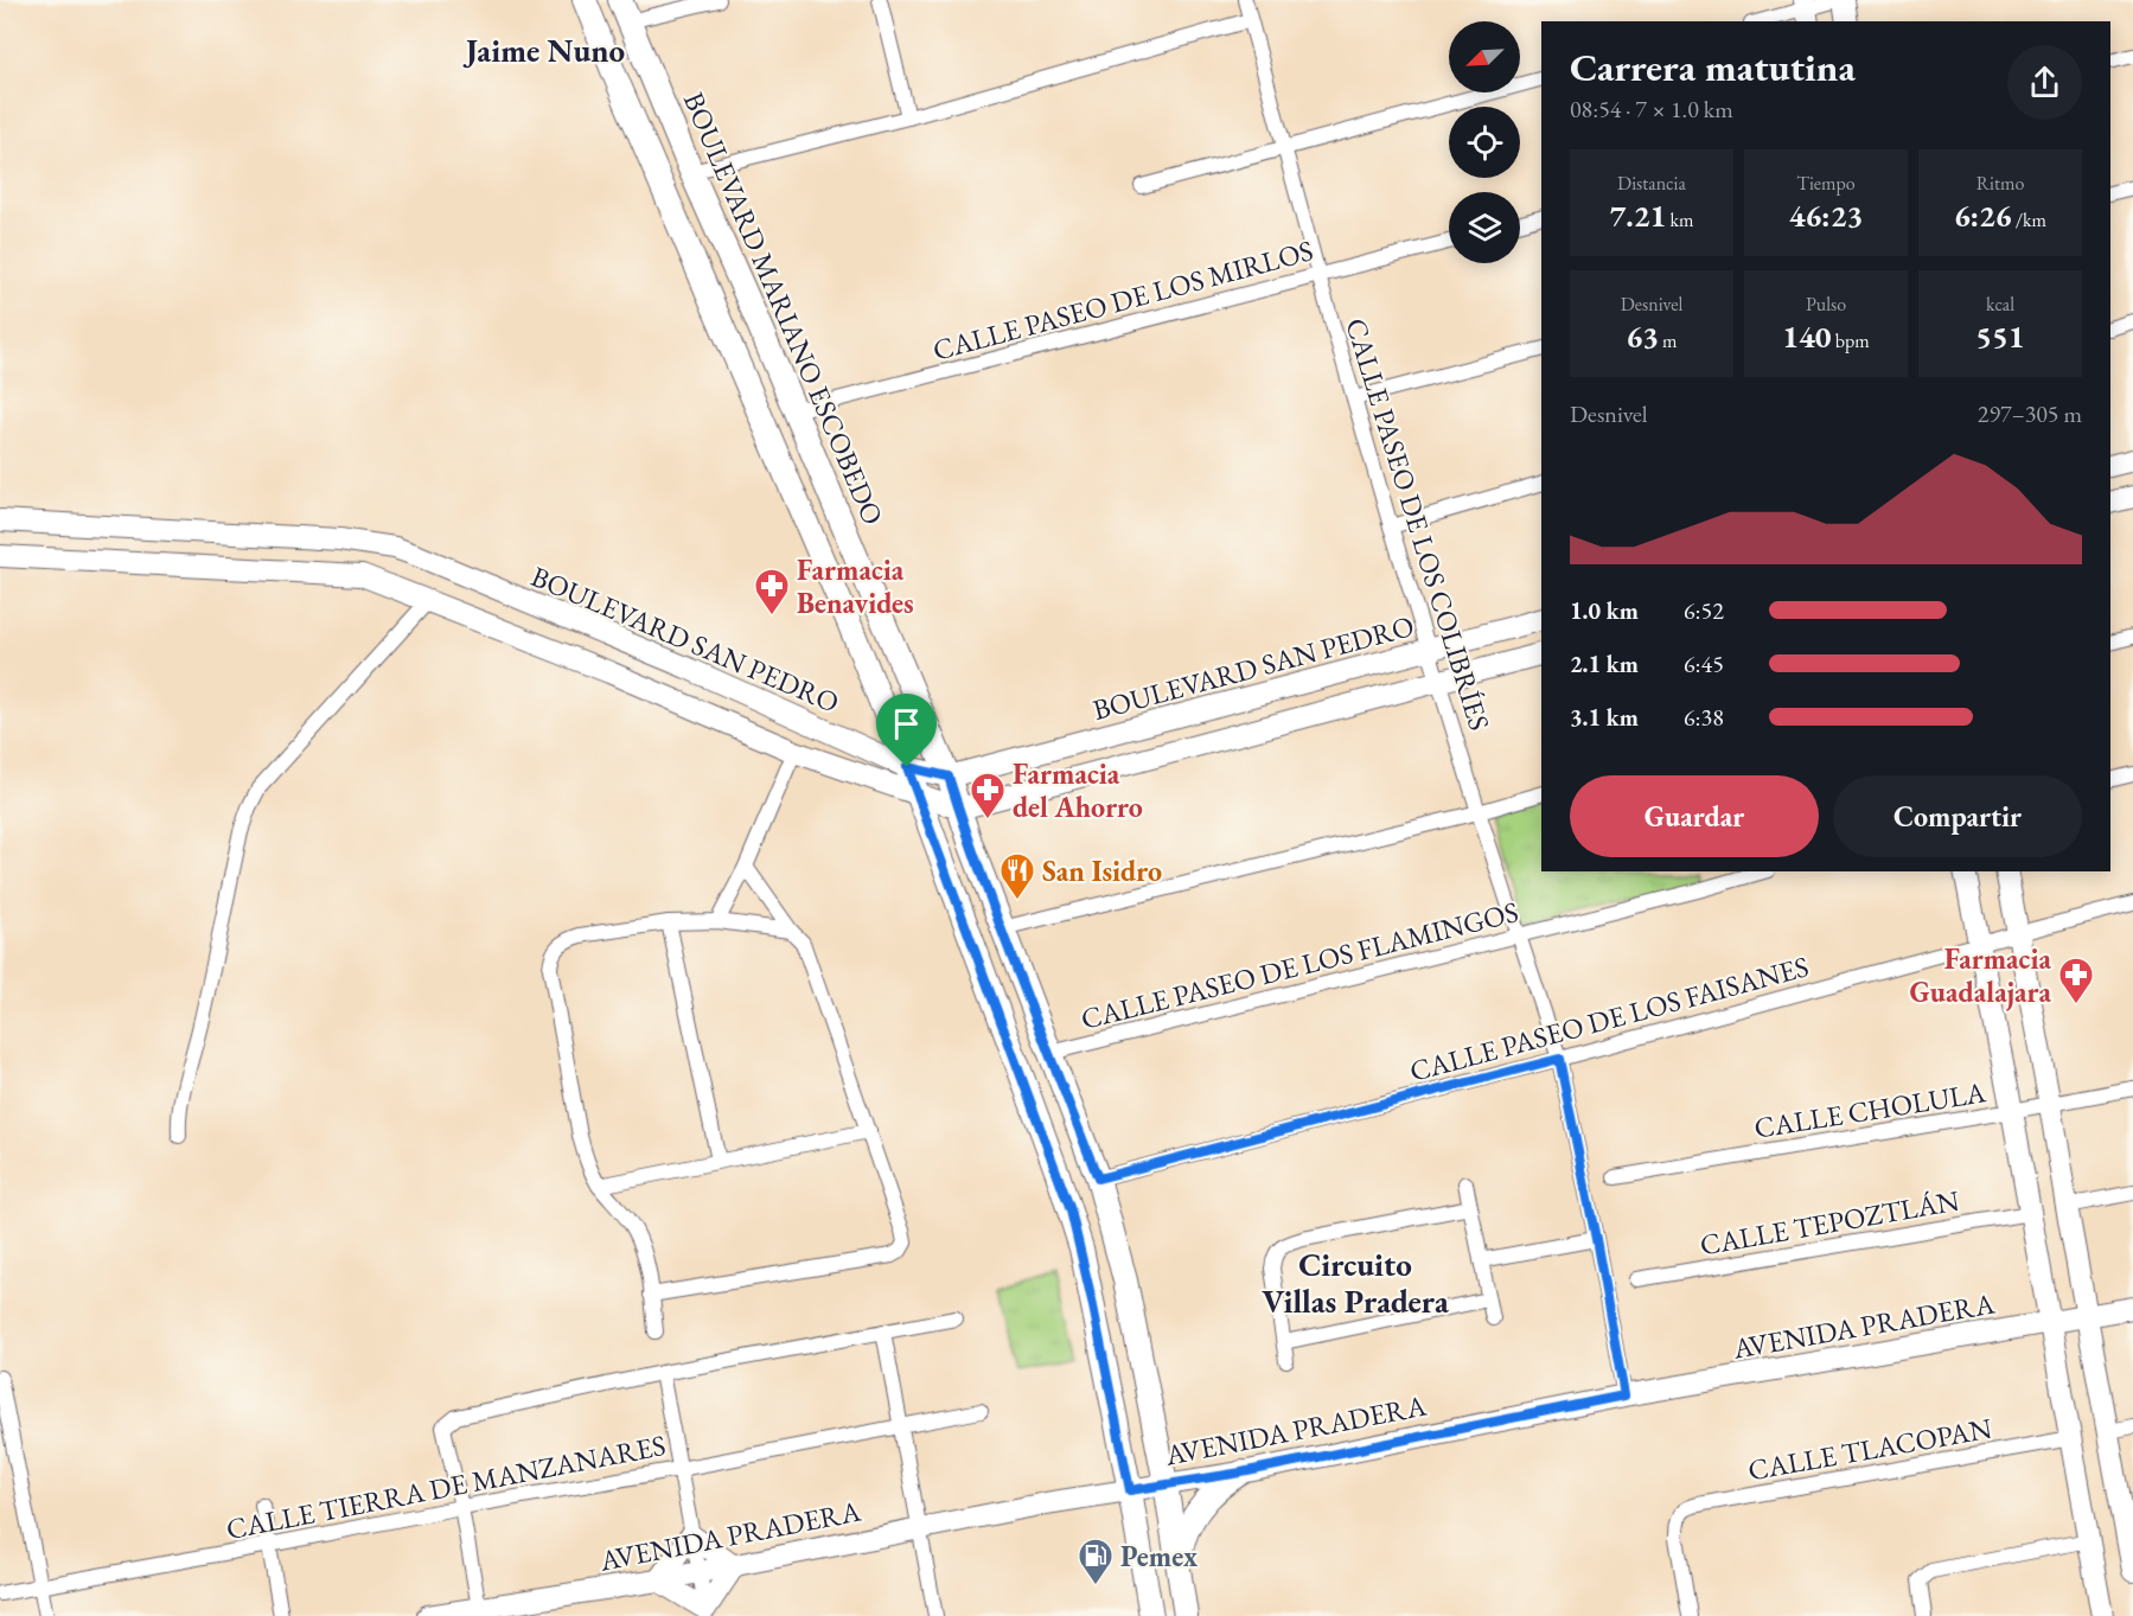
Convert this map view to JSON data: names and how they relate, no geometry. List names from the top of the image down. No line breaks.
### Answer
{"streets":{"main road":["BOULEVARD MARIANO ESCOBEDO"],"street":["CALLE PASEO DE LOS MIRLOS","CALLE PASEO DE LOS COLIBRÍES","BOULEVARD SAN PEDRO","CALLE PASEO DE LOS FLAMINGOS","CALLE PASEO DE LOS FAISANES","CALLE CHOLULA","CALLE TEPOZTLÁN","AVENIDA PRADERA","CALLE TLACOPAN","CALLE TIERRA DE MANZANARES"]},"crossings":[["CALLE PASEO DE LOS MIRLOS","BOULEVARD MARIANO ESCOBEDO"],["CALLE PASEO DE LOS MIRLOS","CALLE PASEO DE LOS COLIBRÍES"],["BOULEVARD MARIANO ESCOBEDO","BOULEVARD SAN PEDRO"],["BOULEVARD MARIANO ESCOBEDO","CALLE PASEO DE LOS FLAMINGOS"],["BOULEVARD MARIANO ESCOBEDO","CALLE PASEO DE LOS FAISANES"],["BOULEVARD MARIANO ESCOBEDO","AVENIDA PRADERA"],["CALLE PASEO DE LOS COLIBRÍES","BOULEVARD SAN PEDRO"],["CALLE PASEO DE LOS COLIBRÍES","CALLE PASEO DE LOS FLAMINGOS"],["CALLE PASEO DE LOS COLIBRÍES","CALLE PASEO DE LOS FAISANES"],["CALLE PASEO DE LOS COLIBRÍES","AVENIDA PRADERA"]],"districts":["Jaime Nuno","Circuito Villas Pradera"],"places":{"pharmacy":["Farmacia Benavides","Farmacia del Ahorro","Farmacia Guadalajara"],"restaurant":["San Isidro"],"fuel station":["Pemex"]},"north":"bottom left","page":{"heading":["Carrera matutina","08:54 · 7 × 1.0 km"],"stats":[["Distancia","7.21 km"],["Tiempo","46:23"],["Ritmo","6:26 /km"],["Desnivel","63 m"],["Pulso","140 bpm"],["kcal","551"]],"chart":["Desnivel","297–305 m"],"list":[{"name":"1.0 km","note":"6:52"},{"name":"2.1 km","note":"6:45"},{"name":"3.1 km","note":"6:38"}],"buttons":["Guardar","Compartir"]}}
